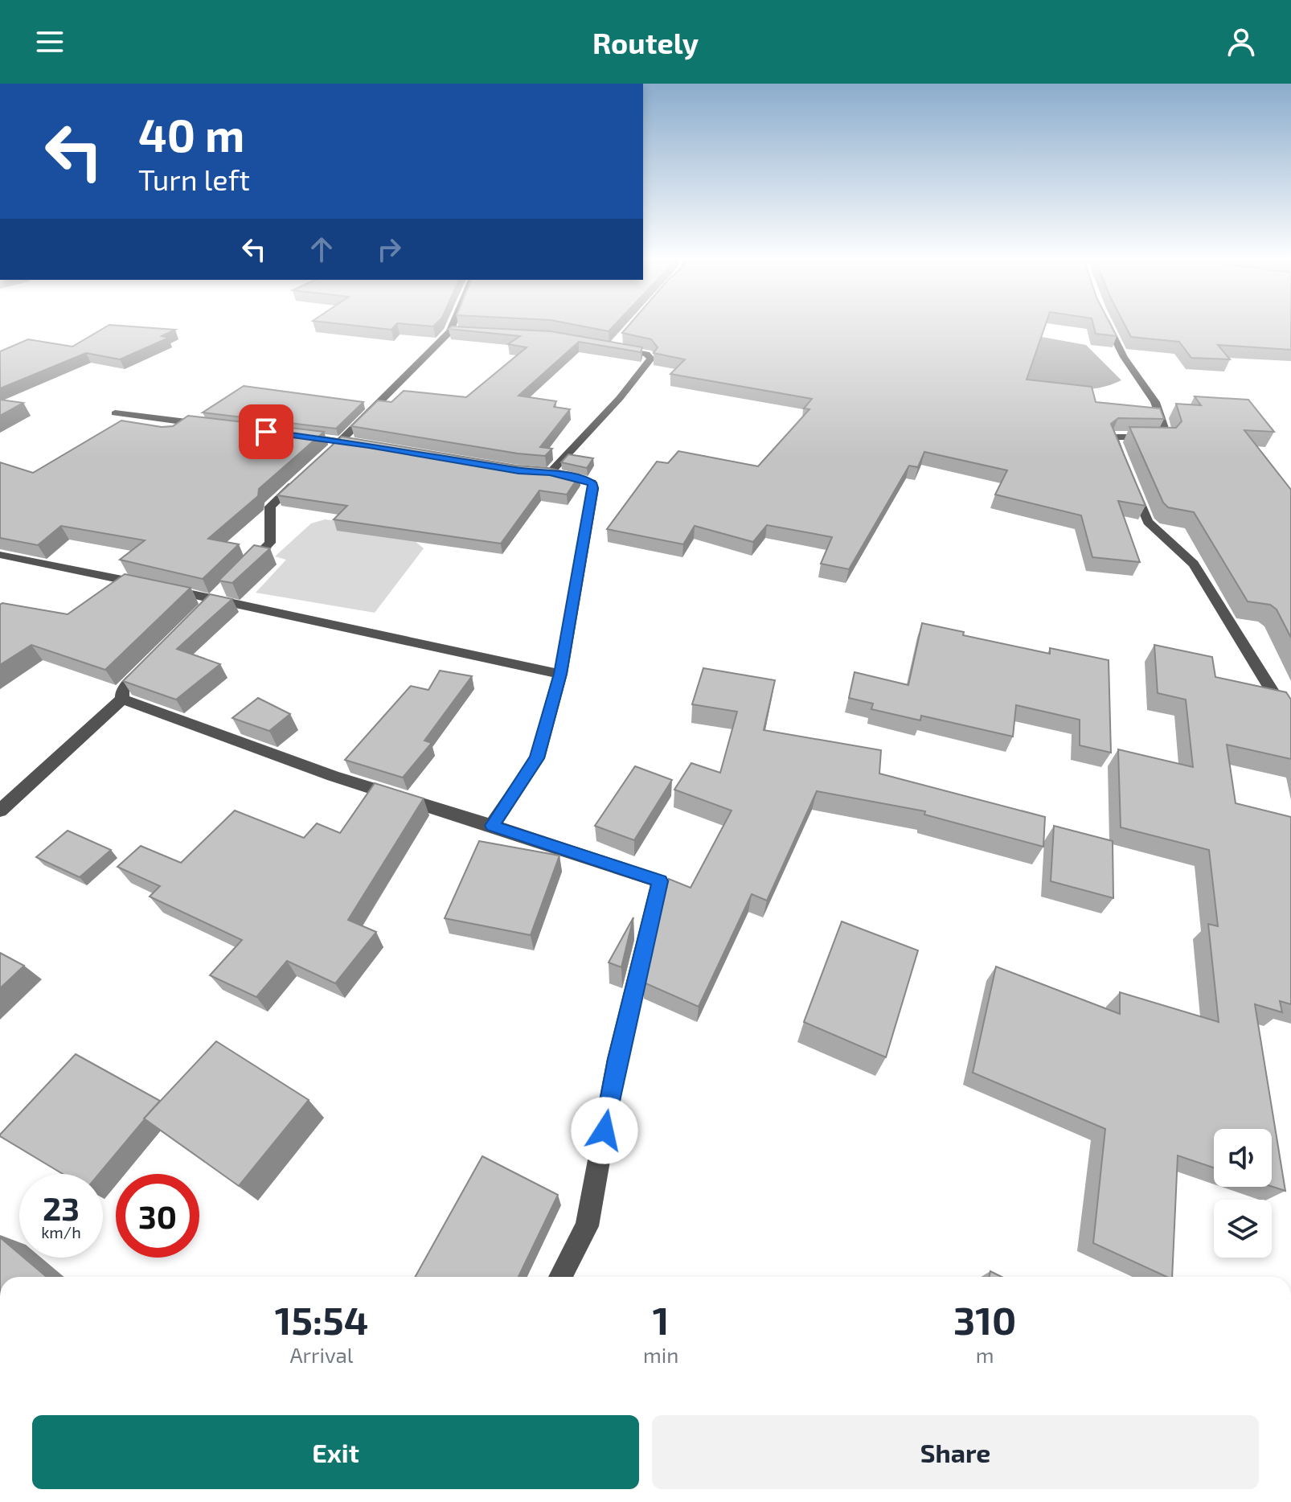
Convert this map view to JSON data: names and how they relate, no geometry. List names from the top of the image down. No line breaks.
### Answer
{"page":{"header":"Routely","turn":["40 m","Turn left"],"speed":"23 km/h","limit":"30","eta":["15:54","Arrival","1","min","310","m"],"buttons":["Exit","Share"]}}
